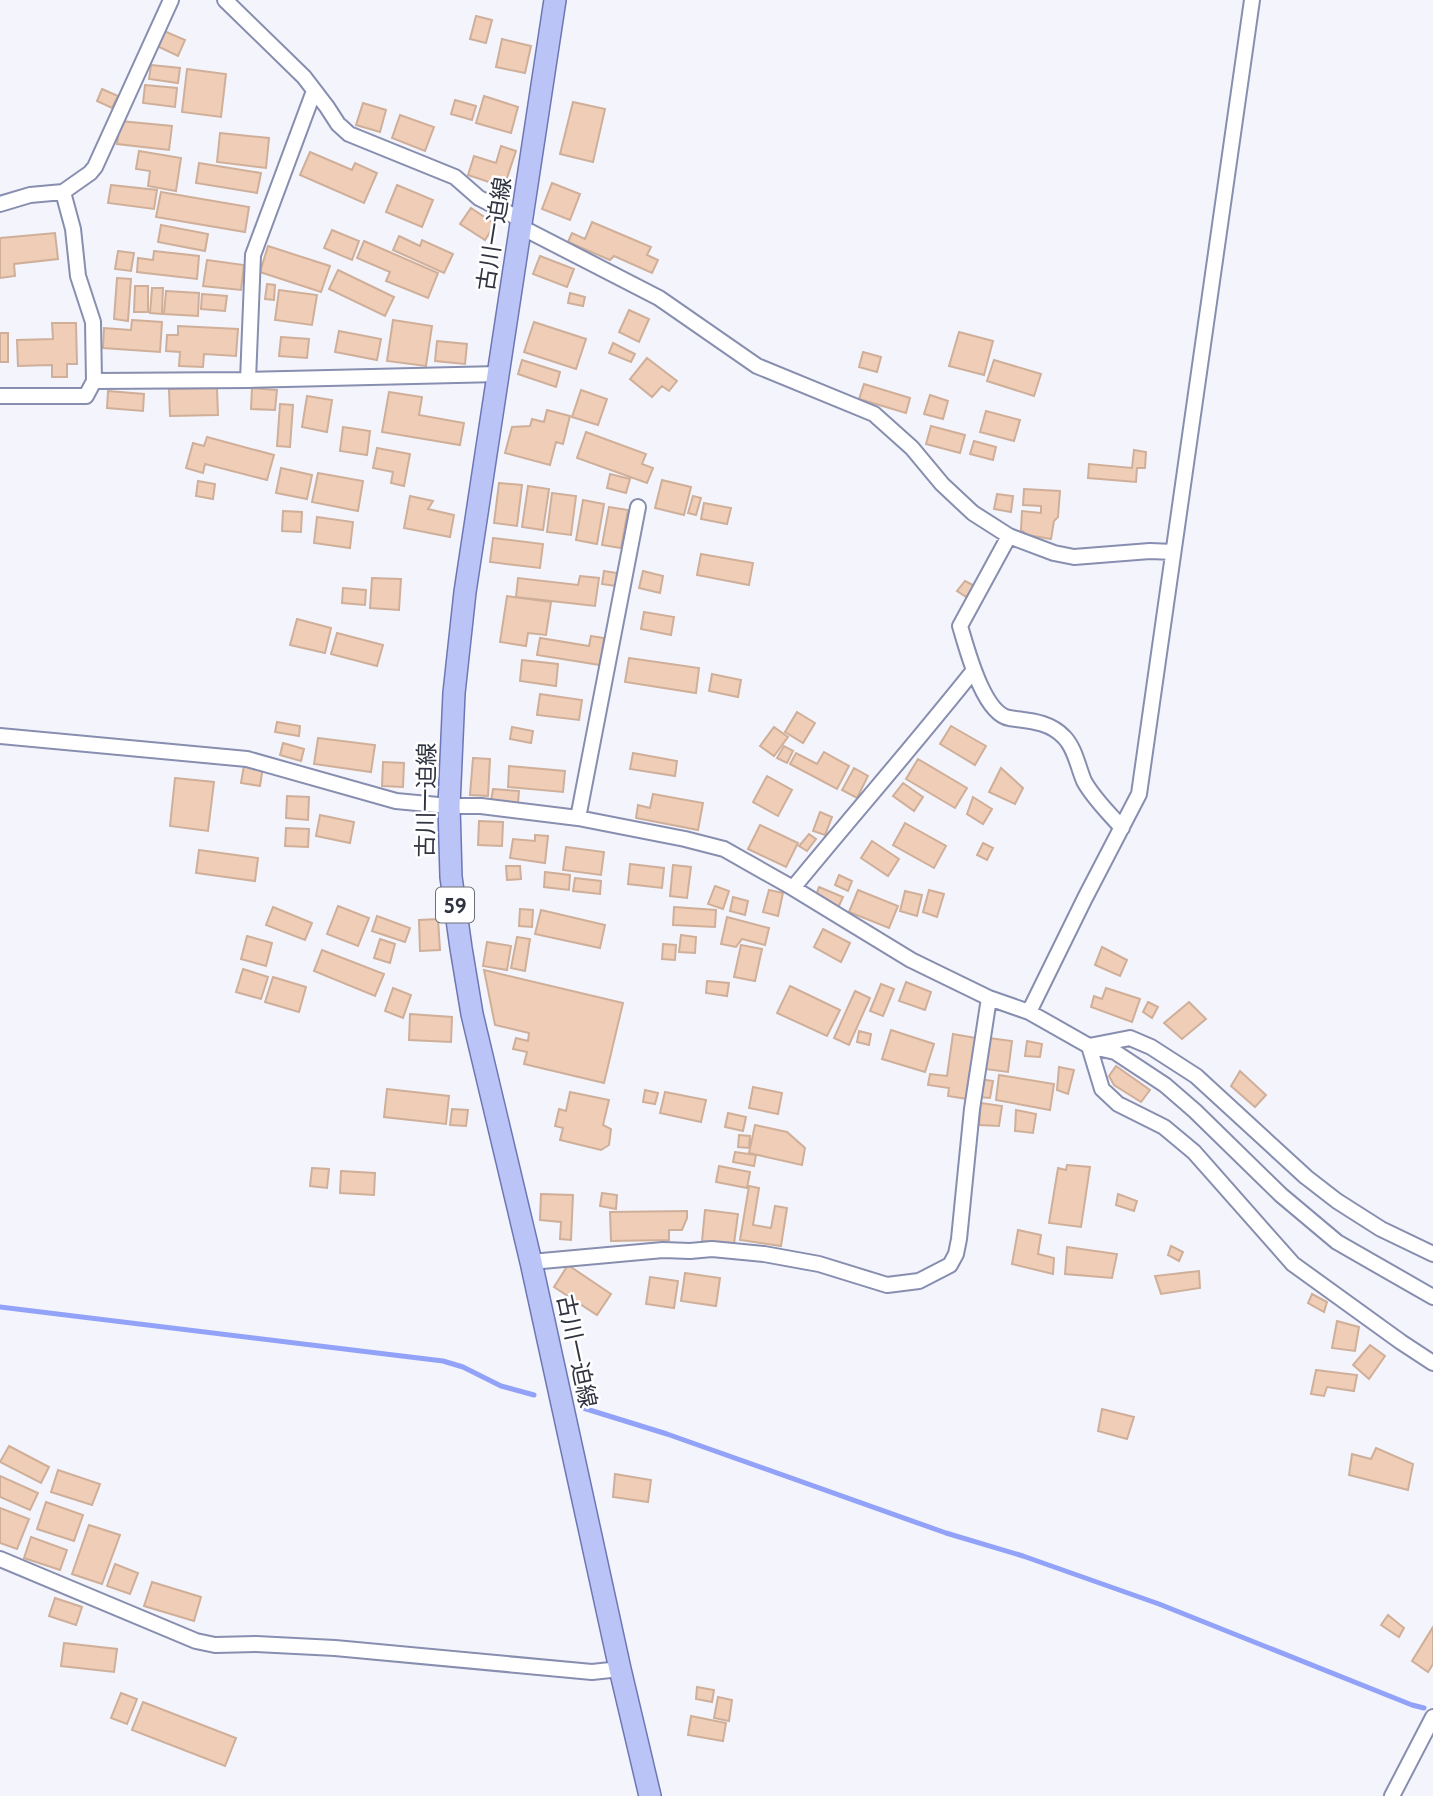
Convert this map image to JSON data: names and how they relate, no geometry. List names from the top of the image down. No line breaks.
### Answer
{"streets":{"main road":["古川一迫線","59"]}}
